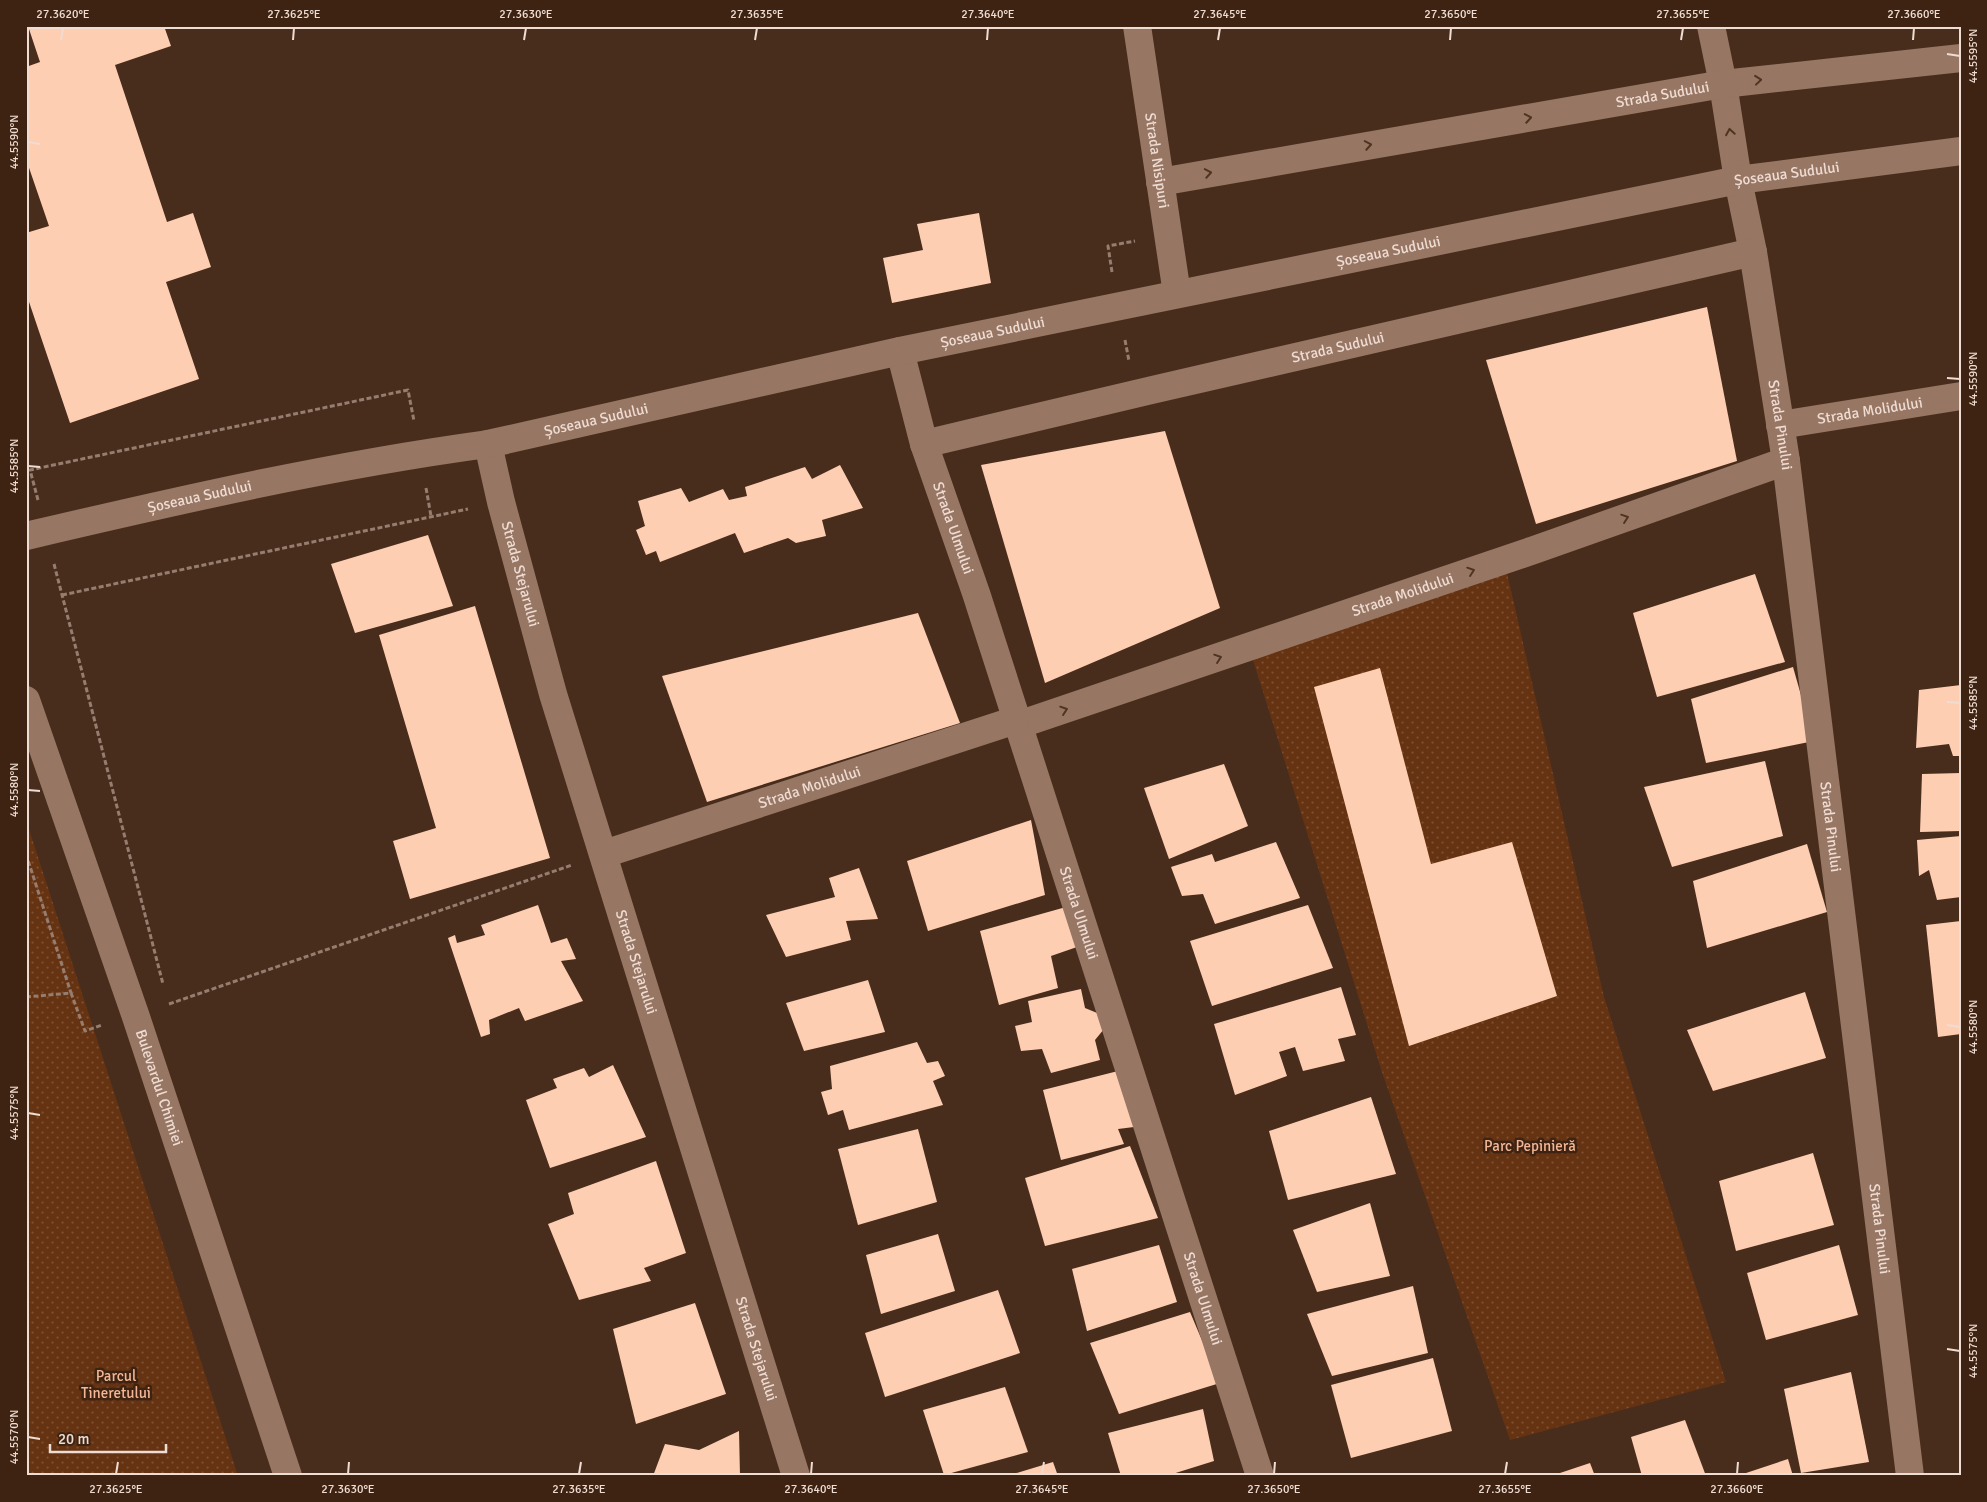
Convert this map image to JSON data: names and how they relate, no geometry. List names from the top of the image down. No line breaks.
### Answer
{"streets":{"street":["Strada Sudului","Strada Nisipuri","Șoseaua Sudului","Strada Molidului","Strada Pinului","Strada Ulmului","Strada Stejarului","Bulevardul Chimiei"]},"crossings":[["Strada Sudului","Strada Nisipuri"],["Strada Sudului","Strada Pinului"],["Strada Sudului","Strada Ulmului"],["Strada Nisipuri","Șoseaua Sudului"],["Șoseaua Sudului","Strada Pinului"],["Șoseaua Sudului","Strada Ulmului"],["Șoseaua Sudului","Strada Stejarului"],["Strada Molidului","Strada Pinului"],["Strada Molidului","Strada Ulmului"],["Strada Molidului","Strada Stejarului"]],"one_way":["Strada Molidului"],"parks":["Parc Pepinieră","Parcul Tineretului"],"scale_bar":"20 m","coordinates":["27.3620°E","27.3625°E","27.3630°E","27.3635°E","27.3640°E","27.3645°E","27.3650°E","27.3655°E","27.3660°E","44.5595°N","44.5590°N","44.5585°N","44.5580°N","44.5575°N","44.5570°N"]}
